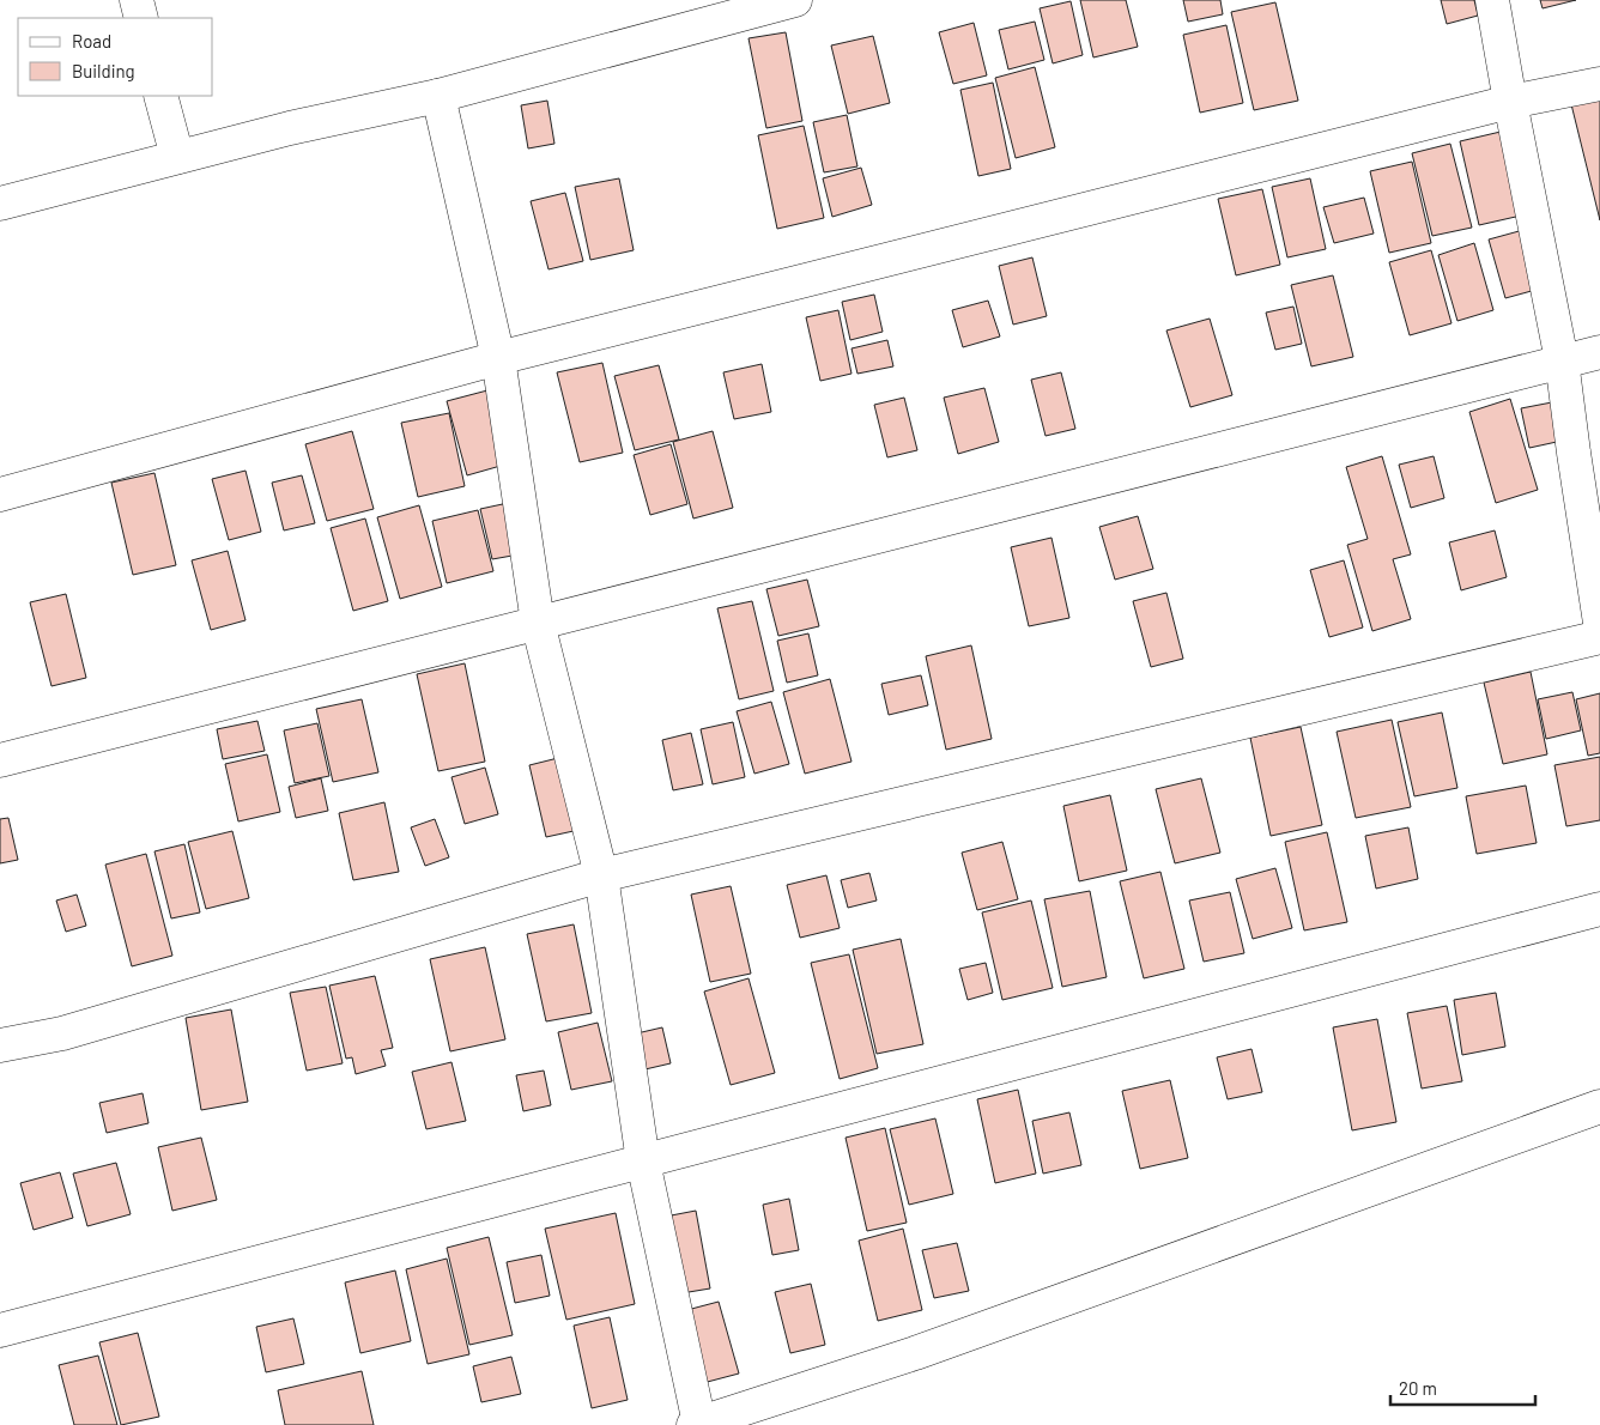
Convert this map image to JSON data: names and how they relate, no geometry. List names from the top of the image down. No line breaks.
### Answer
{"legend":["Road","Building"],"scale_bar":"20 m"}
